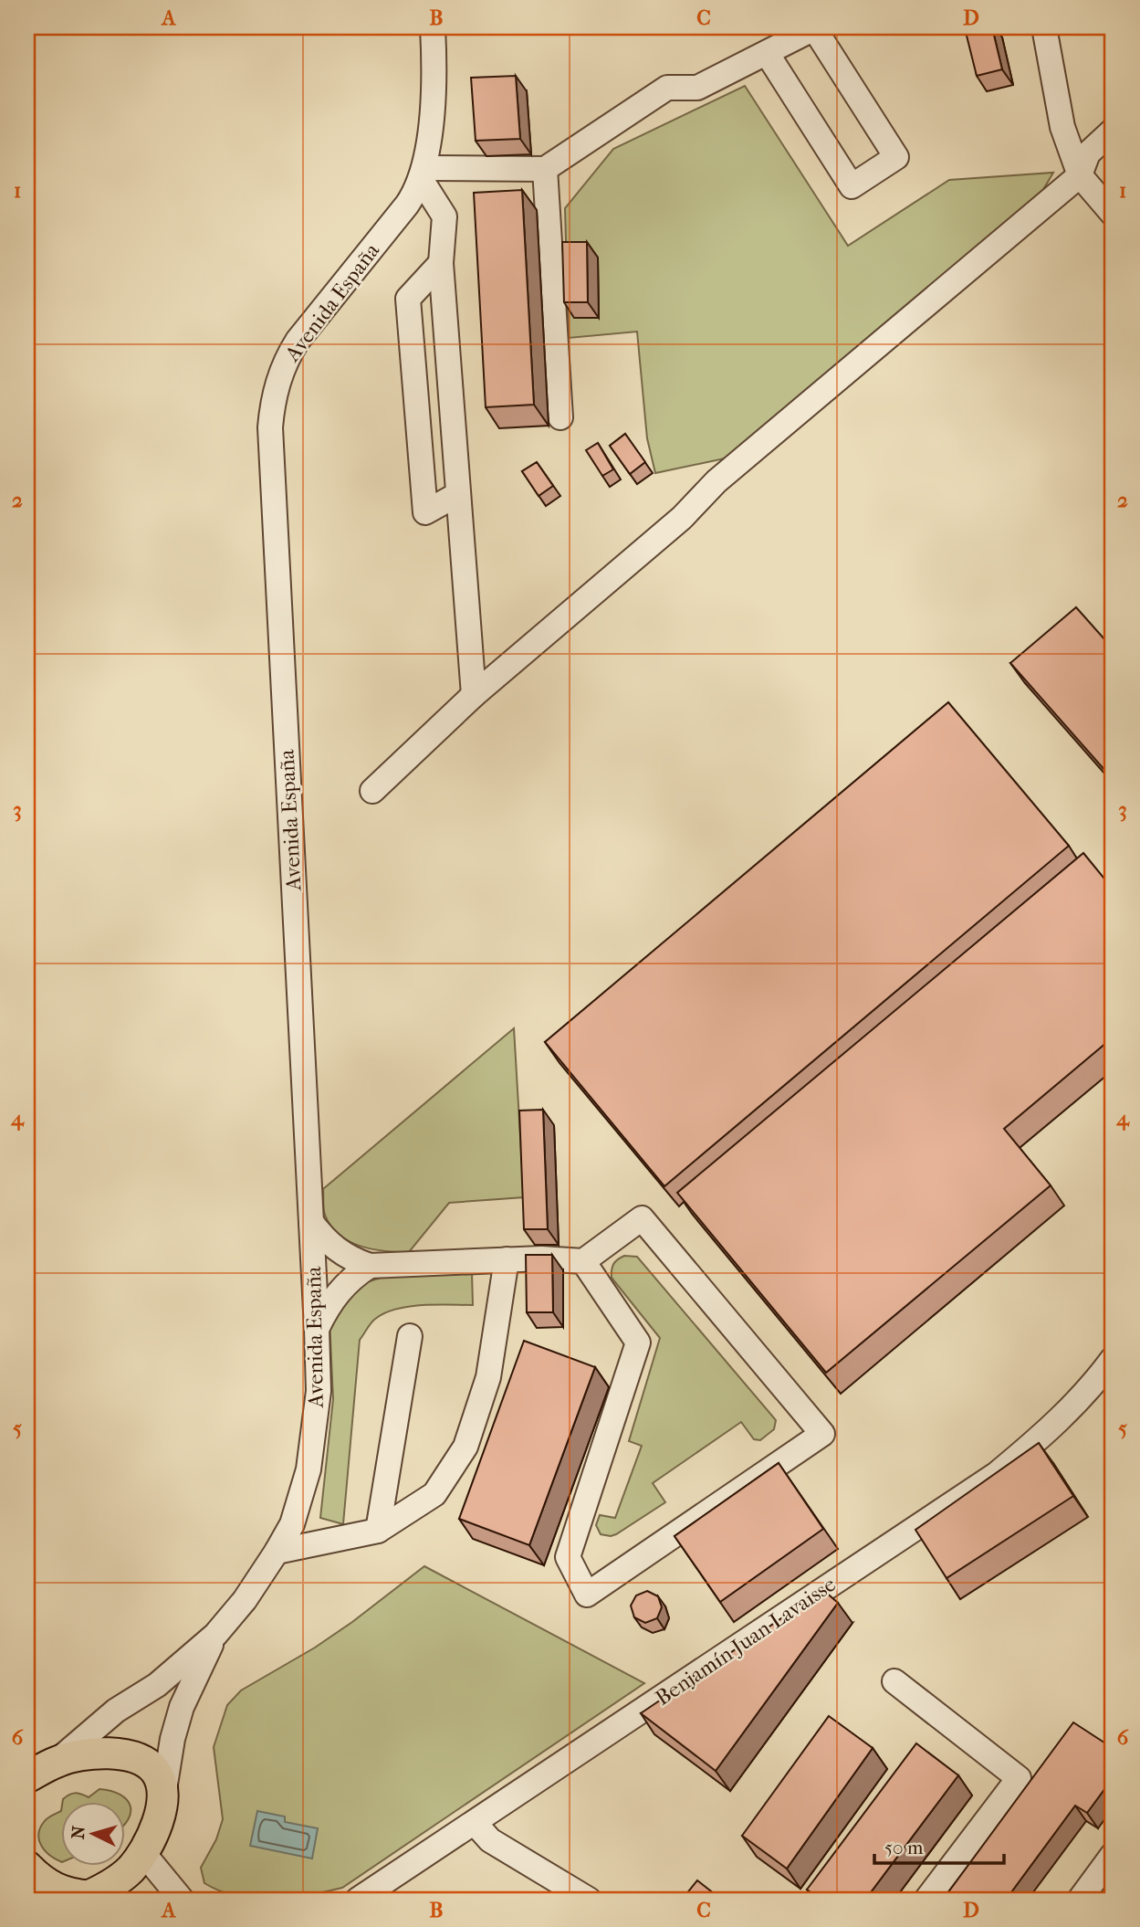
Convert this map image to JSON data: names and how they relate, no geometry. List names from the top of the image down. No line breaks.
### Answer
{"streets":{"main road":["Avenida España"],"street":["Benjamín Juan Lavaisse"]},"scale_bar":"50 m","north":"left","grid":{"columns":["A","B","C","D"],"rows":["1","2","3","4","5","6"]}}
